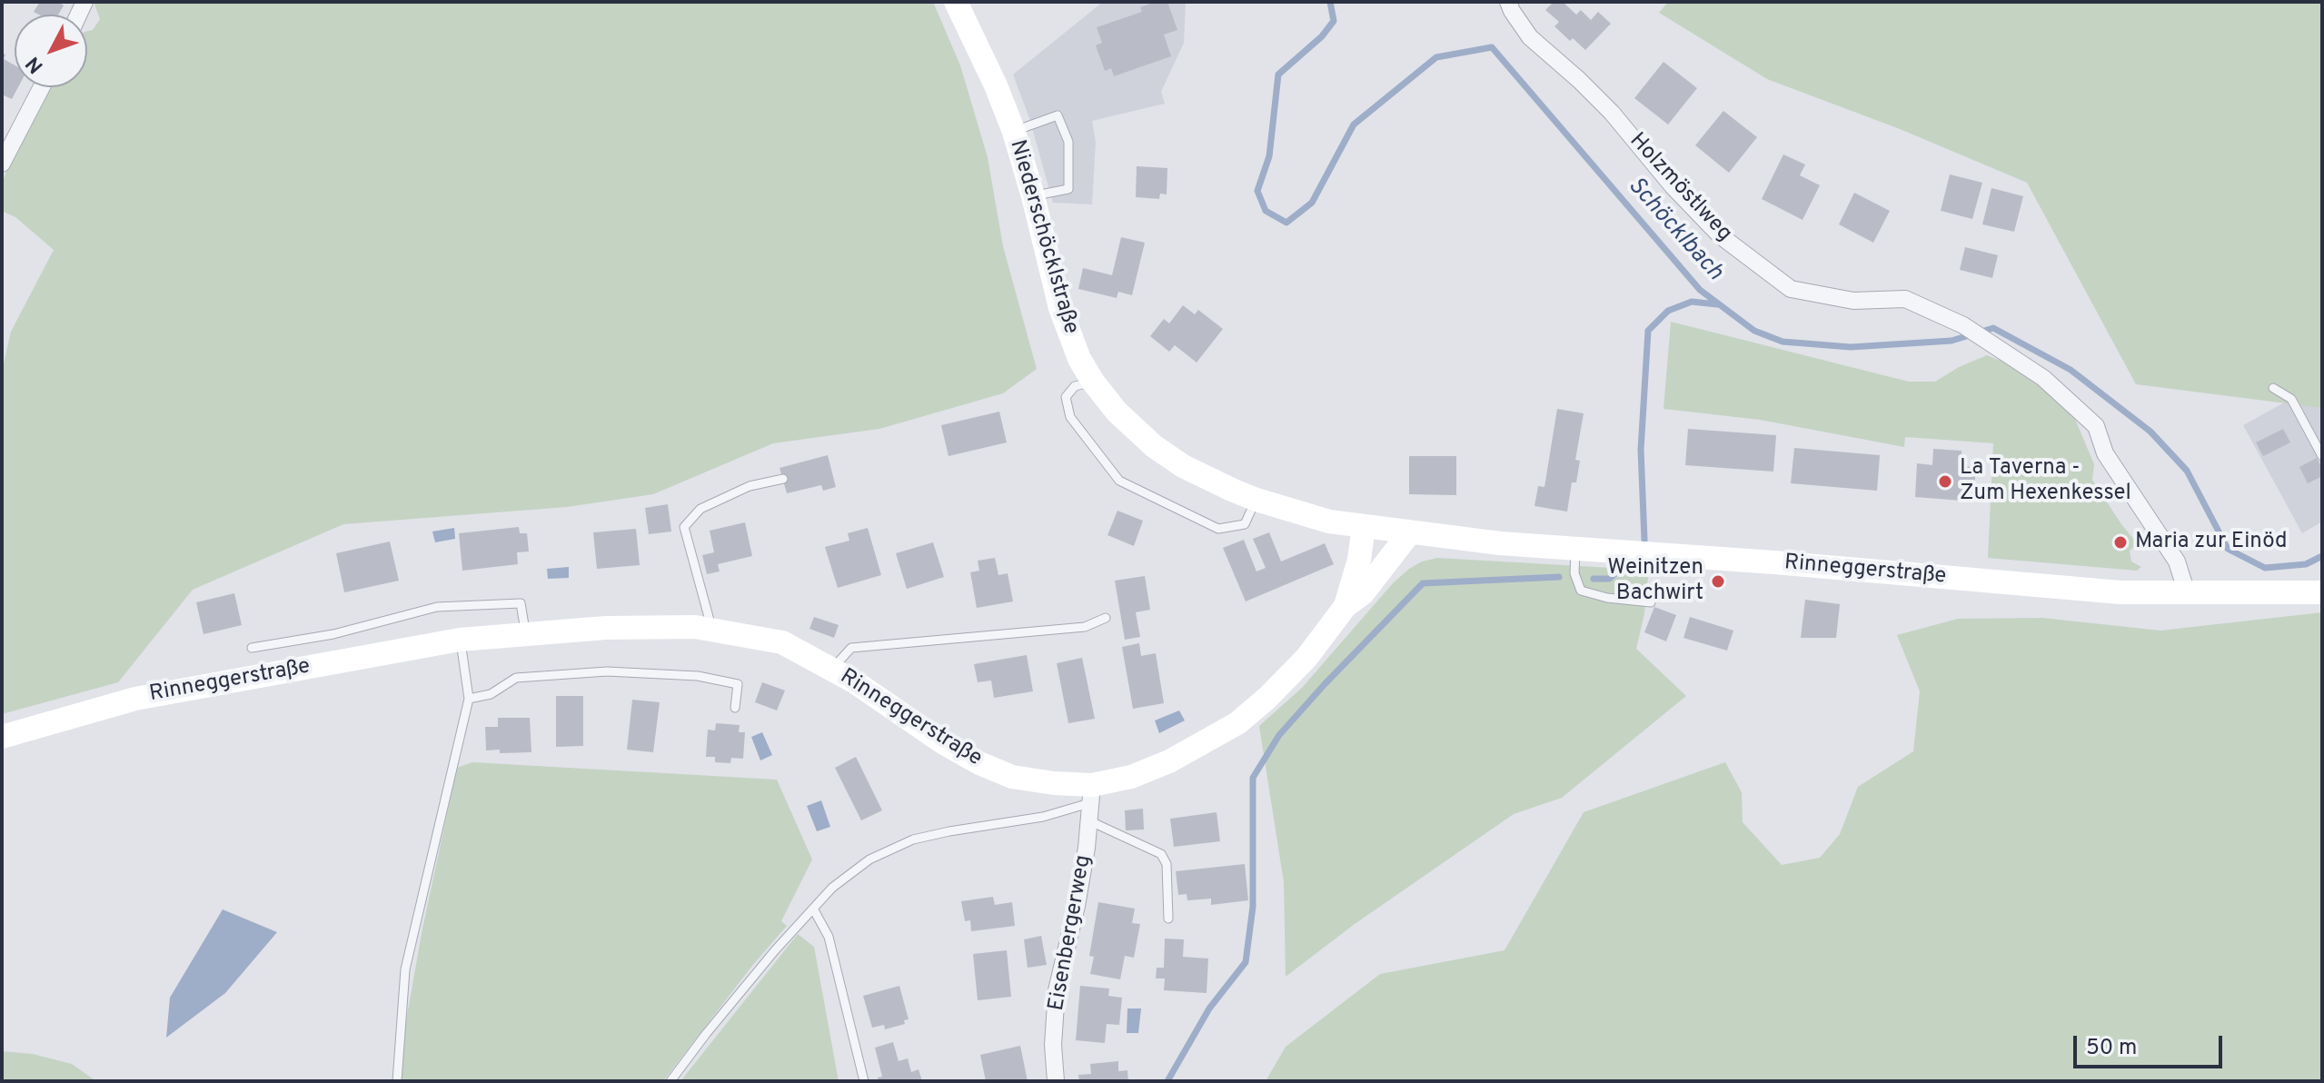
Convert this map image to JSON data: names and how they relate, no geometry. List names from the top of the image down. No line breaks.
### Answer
{"streets":{"main road":["Niederschöcklstraße","Rinneggerstraße"],"street":["Holzmöstlweg","Eisenbergerweg"]},"crossings":[["Holzmöstlweg","Rinneggerstraße"],["Niederschöcklstraße","Rinneggerstraße"],["Rinneggerstraße","Eisenbergerweg"]],"water":["Schöcklbach"],"places":["La Taverna - Zum Hexenkessel","Maria zur Einöd","Weinitzen Bachwirt"],"scale_bar":"50 m","north":"bottom left"}
